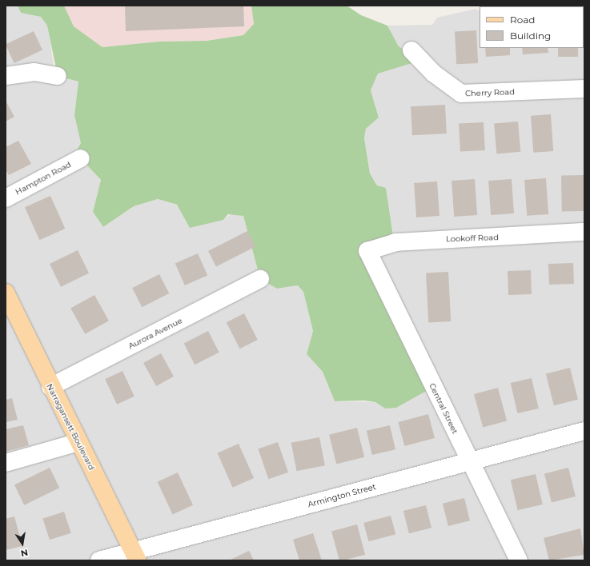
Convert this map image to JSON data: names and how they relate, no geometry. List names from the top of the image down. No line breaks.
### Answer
{"streets":{"main road":["Narragansett Boulevard"],"street":["Cherry Road","Hampton Road","Lookoff Road","Aurora Avenue","Central Street","Armington Street"]},"crossings":[["Lookoff Road","Central Street"],["Aurora Avenue","Narragansett Boulevard"],["Central Street","Armington Street"],["Narragansett Boulevard","Armington Street"]],"legend":["Road","Building"],"north":"bottom"}
